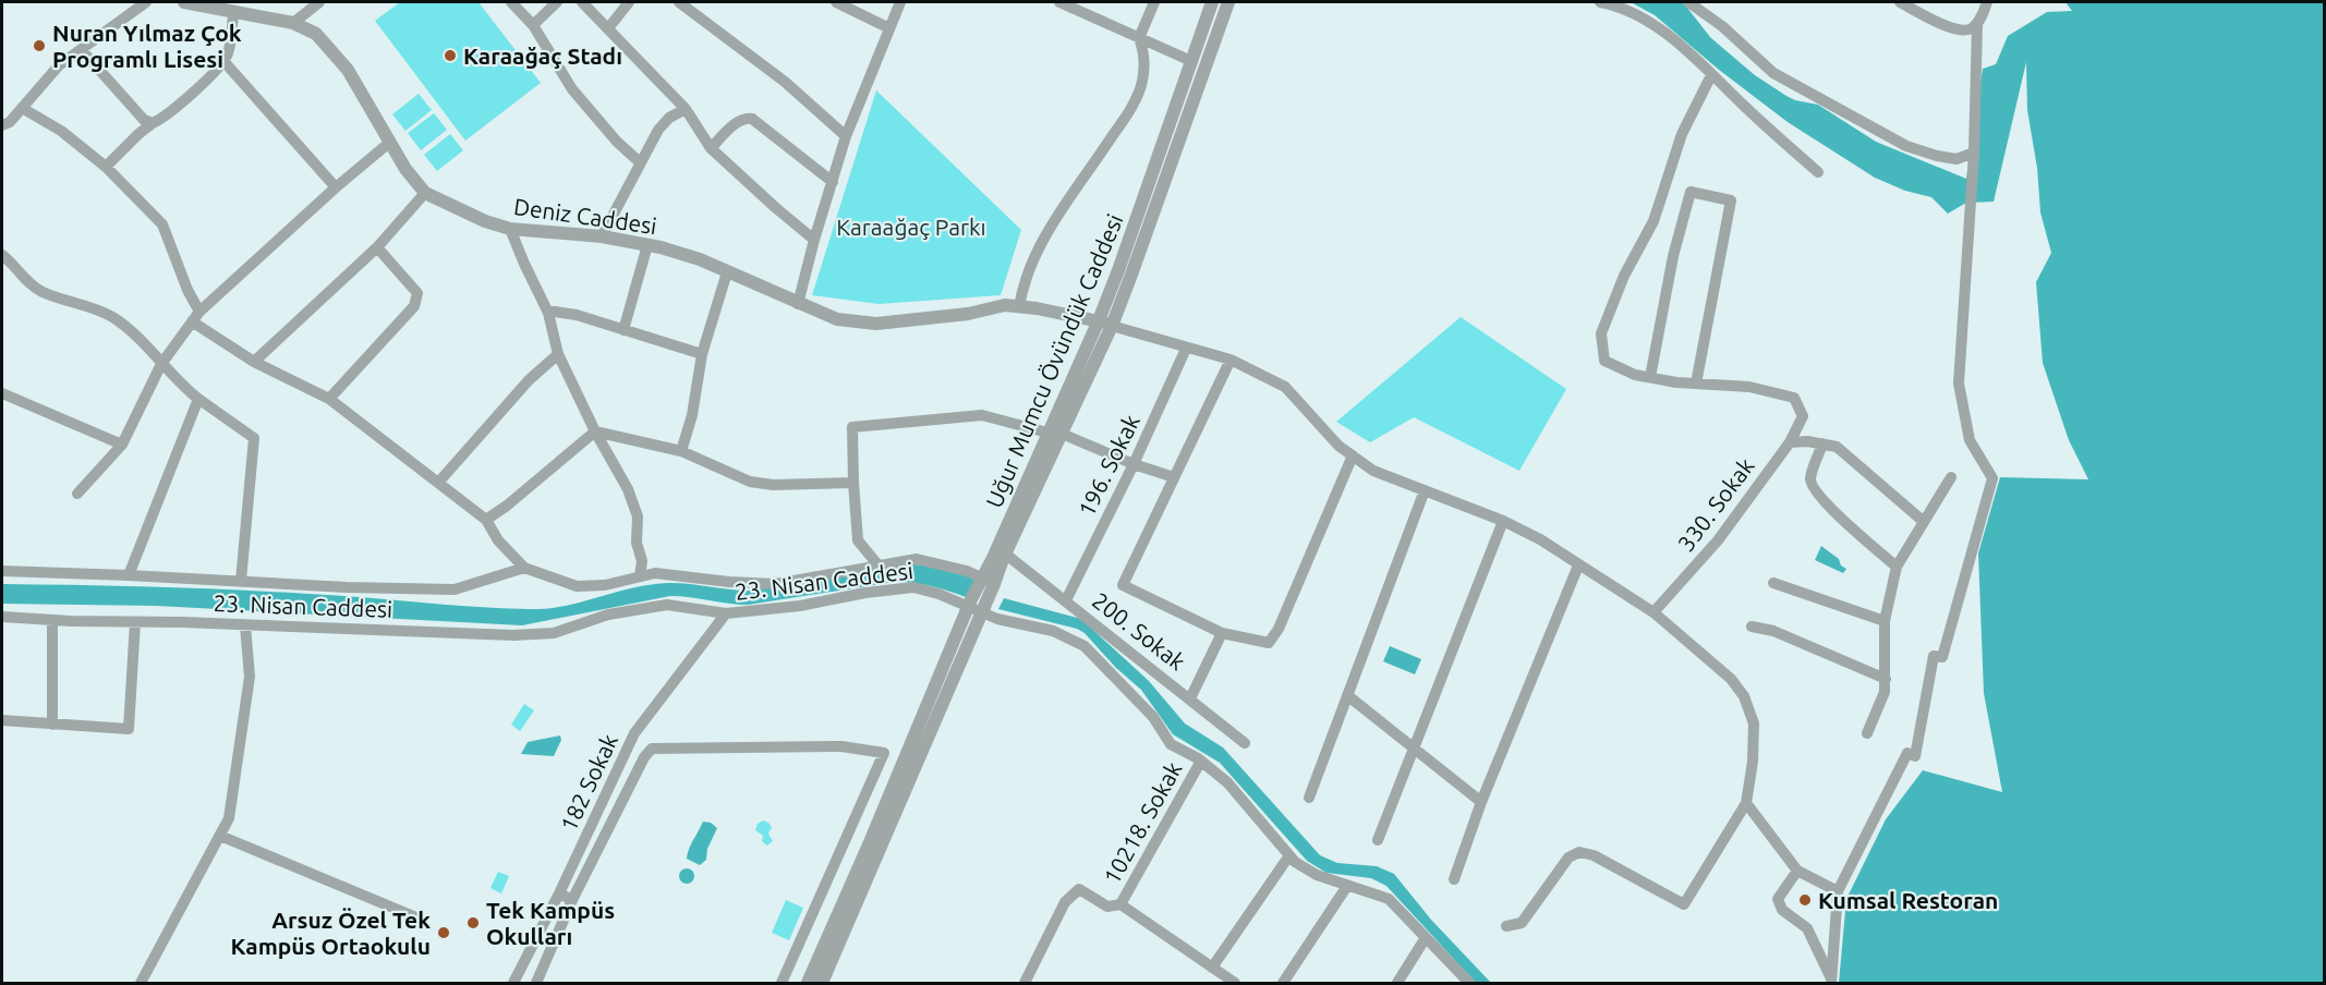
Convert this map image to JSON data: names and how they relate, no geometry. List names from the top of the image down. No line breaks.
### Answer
{"streets":{"street":["Deniz Caddesi","Uğur Mumcu Övündük Caddesi","196. Sokak","330. Sokak","23. Nisan Caddesi","200. Sokak","182 Sokak","10218. Sokak"]},"crossings":[["Deniz Caddesi","Uğur Mumcu Övündük Caddesi"],["Uğur Mumcu Övündük Caddesi","200. Sokak"],["196. Sokak","200. Sokak"],["23. Nisan Caddesi","182 Sokak"],["23. Nisan Caddesi","10218. Sokak"]],"parks":["Karaağaç Parkı"],"places":["Nuran Yılmaz Çok Programlı Lisesi","Karaağaç Stadı","Kumsal Restoran","Tek Kampüs Okulları","Arsuz Özel Tek Kampüs Ortaokulu"]}
